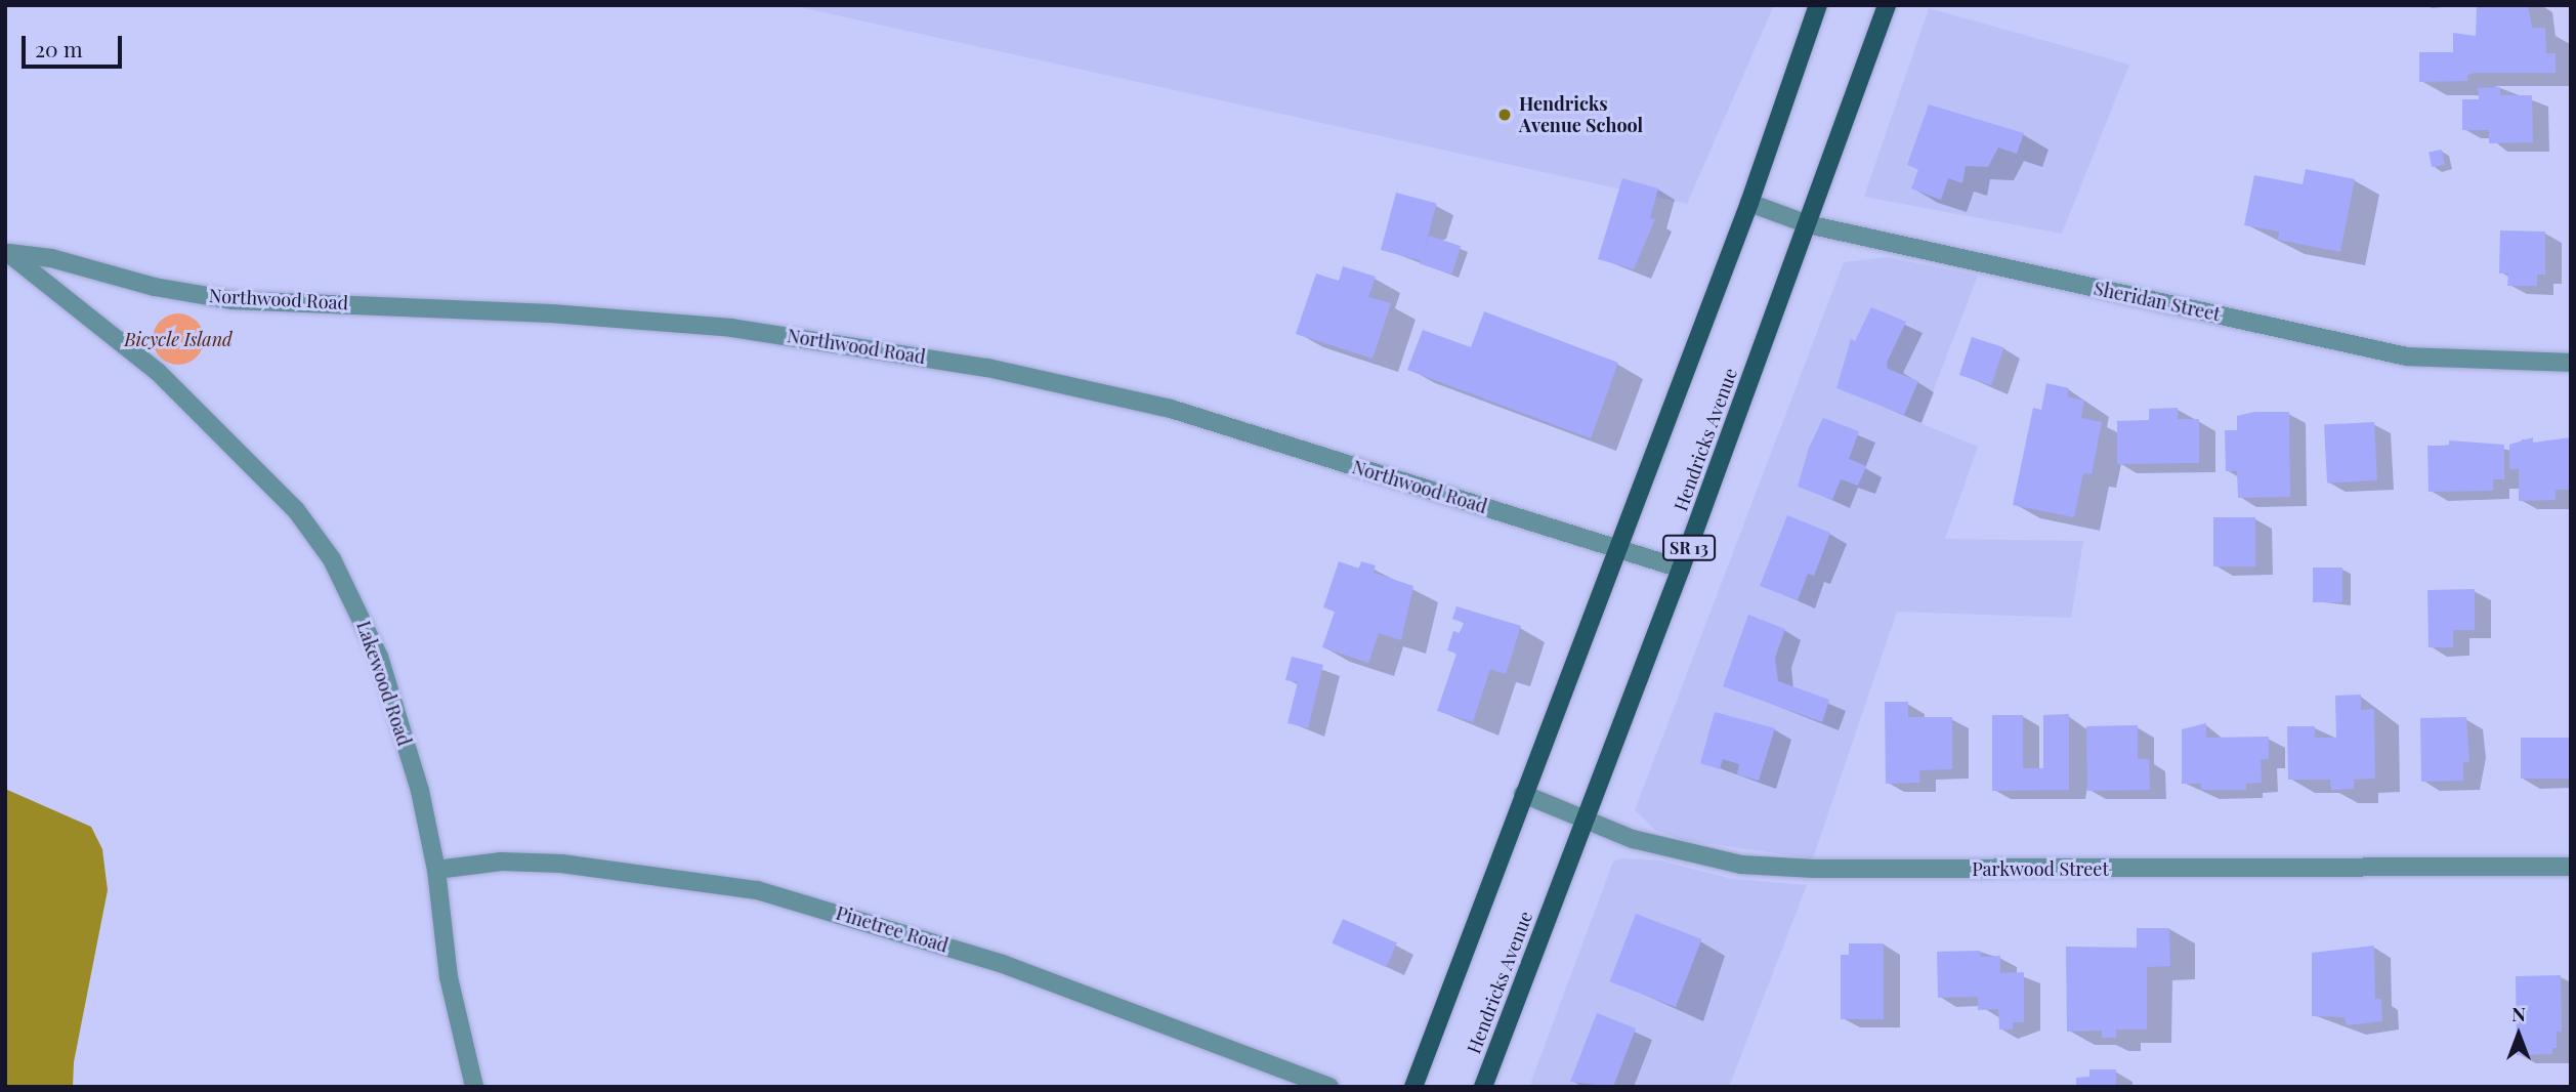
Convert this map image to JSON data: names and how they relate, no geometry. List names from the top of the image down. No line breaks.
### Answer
{"streets":{"main road":["Hendricks Avenue","SR 13"],"street":["Northwood Road","Sheridan Street","Lakewood Road","Parkwood Street","Pinetree Road"]},"crossings":[["Northwood Road","Hendricks Avenue"],["Northwood Road","Lakewood Road"],["Sheridan Street","Hendricks Avenue"],["Hendricks Avenue","Parkwood Street"],["Lakewood Road","Pinetree Road"]],"parks":["Bicycle Island"],"places":["Hendricks Avenue School"],"scale_bar":"20 m","north":"top"}
